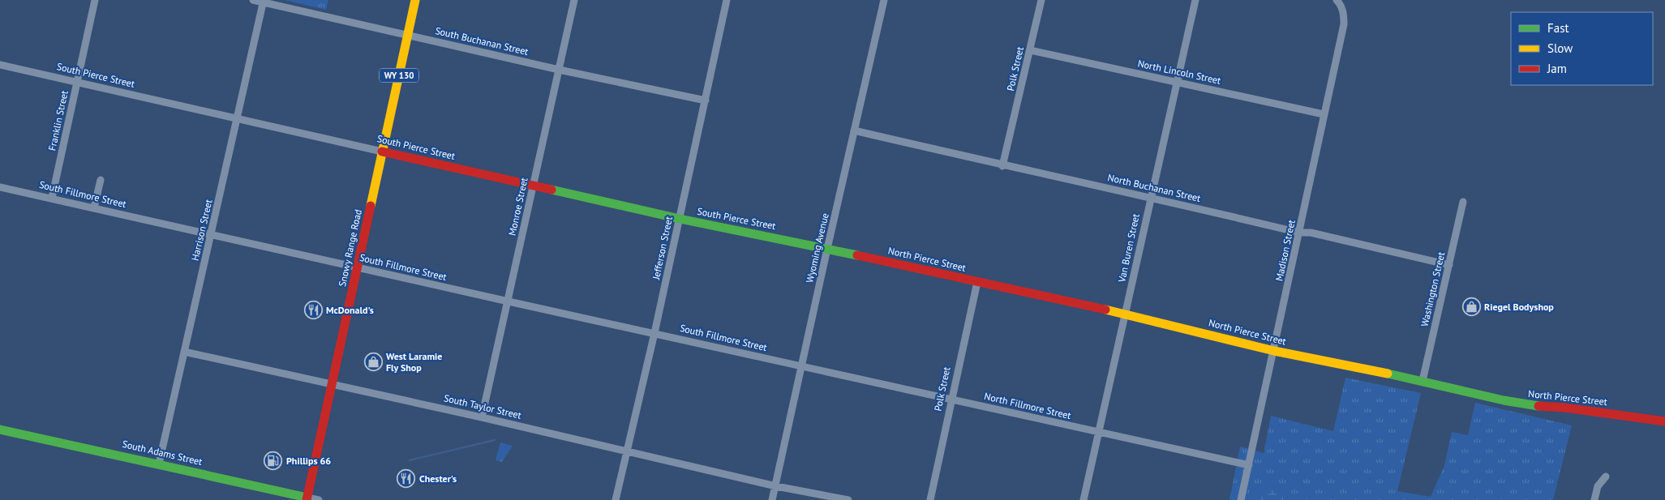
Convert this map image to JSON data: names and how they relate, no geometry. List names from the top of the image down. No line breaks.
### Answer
{"streets":{"main road":["South Pierce Street","WY 130","Snowy Range Road","North Pierce Street","South Adams Street"],"street":["South Buchanan Street","Polk Street","North Lincoln Street","Franklin Street","North Buchanan Street","South Fillmore Street","Monroe Street","Harrison Street","Jefferson Street","Wyoming Avenue","Van Buren Street","Madison Street","Washington Street","North Fillmore Street","South Taylor Street"]},"crossings":[["South Buchanan Street","Monroe Street"],["South Buchanan Street","Harrison Street"],["South Buchanan Street","Snowy Range Road"],["South Buchanan Street","Jefferson Street"],["Polk Street","North Lincoln Street"],["Polk Street","North Buchanan Street"],["Polk Street","North Pierce Street"],["Polk Street","North Fillmore Street"],["North Lincoln Street","Van Buren Street"],["North Lincoln Street","Madison Street"],["South Pierce Street","Franklin Street"],["South Pierce Street","Monroe Street"],["South Pierce Street","Harrison Street"],["South Pierce Street","Snowy Range Road"],["South Pierce Street","Jefferson Street"],["South Pierce Street","Wyoming Avenue"],["South Pierce Street","North Pierce Street"],["Franklin Street","South Fillmore Street"],["North Buchanan Street","Wyoming Avenue"],["North Buchanan Street","Van Buren Street"],["North Buchanan Street","Madison Street"],["North Buchanan Street","Washington Street"],["South Fillmore Street","Monroe Street"],["South Fillmore Street","Harrison Street"],["South Fillmore Street","Snowy Range Road"],["South Fillmore Street","Jefferson Street"],["South Fillmore Street","Wyoming Avenue"],["South Fillmore Street","North Fillmore Street"],["Monroe Street","South Taylor Street"],["Harrison Street","South Taylor Street"],["Harrison Street","South Adams Street"],["Snowy Range Road","South Taylor Street"],["Snowy Range Road","South Adams Street"],["Jefferson Street","South Taylor Street"],["Wyoming Avenue","North Pierce Street"],["Wyoming Avenue","North Fillmore Street"],["Wyoming Avenue","South Taylor Street"],["Van Buren Street","North Pierce Street"],["Van Buren Street","North Fillmore Street"],["Madison Street","North Pierce Street"],["Madison Street","North Fillmore Street"],["North Pierce Street","Washington Street"]],"places":{"shop":["Riegel Bodyshop","West Laramie Fly Shop"],"restaurant":["McDonald's","Chester's"],"fuel station":["Phillips 66"]},"legend":["Fast","Slow","Jam"]}
